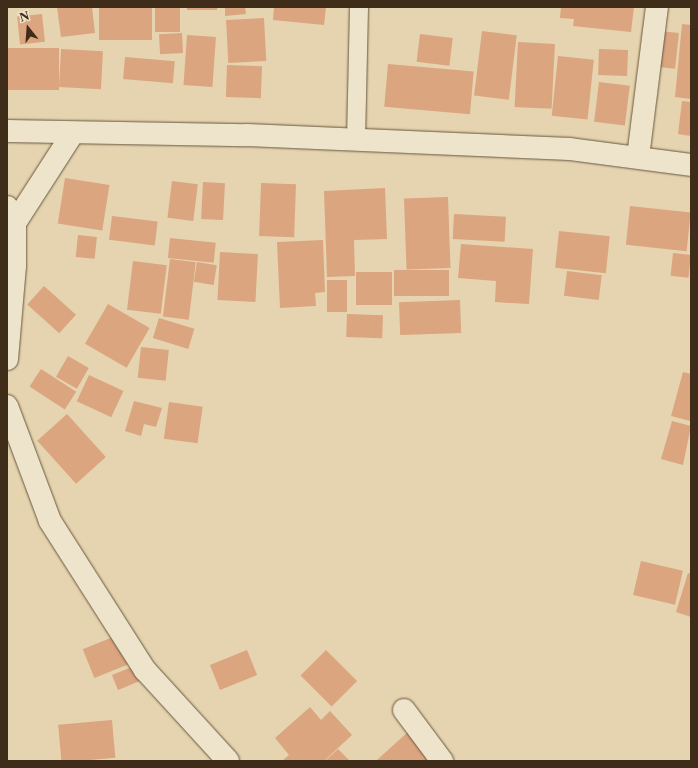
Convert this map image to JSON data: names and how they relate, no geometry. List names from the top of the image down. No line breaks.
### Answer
{"north":"top"}
